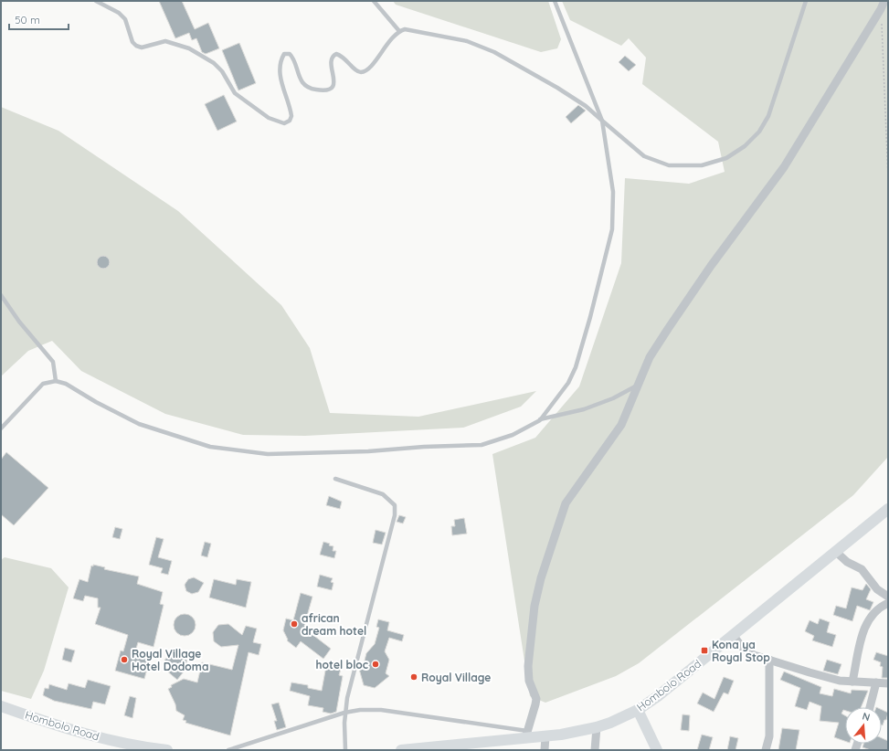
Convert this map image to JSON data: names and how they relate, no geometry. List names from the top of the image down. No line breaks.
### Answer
{"streets":{"street":["Hombolo Road"]},"places":{"other":["african dream hotel","Royal Village Hotel Dodoma","hotel bloc","Royal Village"],"transit":["Kona ya Royal Stop"]},"scale_bar":"50 m","north":"top"}
